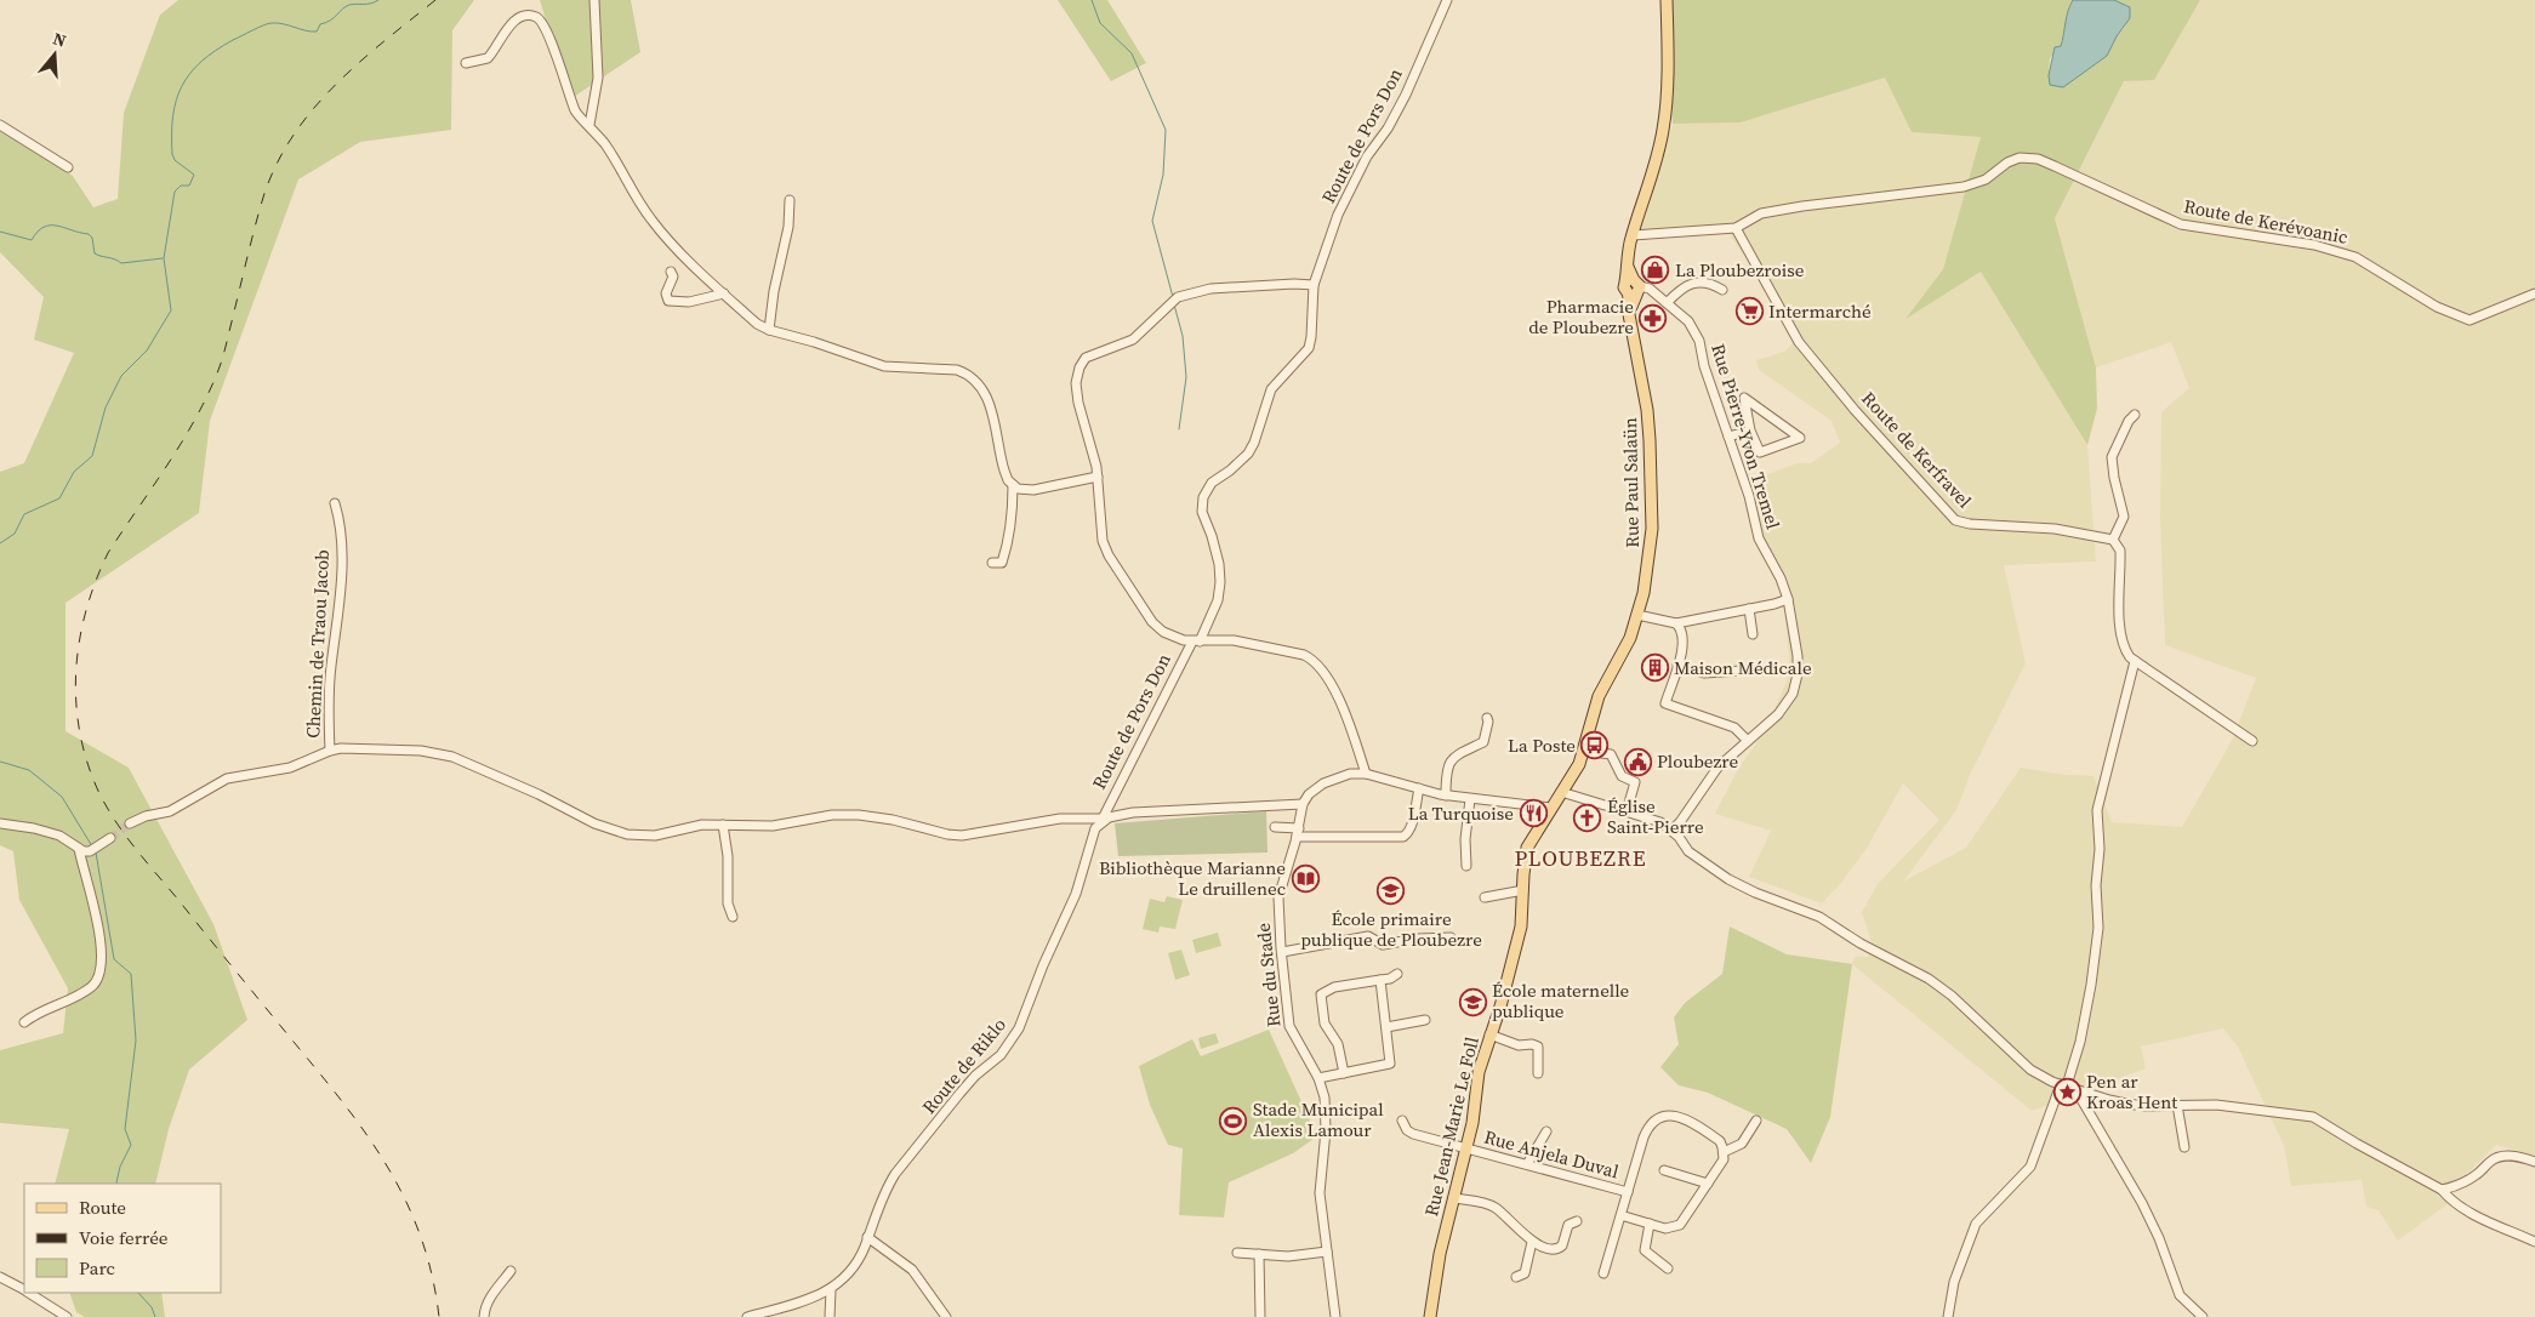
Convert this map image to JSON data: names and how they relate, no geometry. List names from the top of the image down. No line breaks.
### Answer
{"streets":{"main road":["Rue Paul Salaün","Rue Jean-Marie Le Foll"],"street":["Route de Pors Don","Route de Kerévoanic","Rue Pierre-Yvon Tremel","Route de Kerfravel","Chemin de Traou Jacob","Rue du Stade","Route de Riklo","Rue Anjela Duval"]},"crossings":[["Route de Pors Don","Route de Riklo"],["Route de Kerévoanic","Route de Kerfravel"],["Rue Pierre-Yvon Tremel","Rue Paul Salaün"],["Rue Paul Salaün","Rue Jean-Marie Le Foll"],["Rue Jean-Marie Le Foll","Rue Anjela Duval"]],"districts":["PLOUBEZRE"],"places":{"shop":["La Ploubezroise"],"supermarket":["Intermarché"],"pharmacy":["Pharmacie de Ploubezre"],"building":["Maison Médicale"],"bus stop":["La Poste"],"public building":["Ploubezre"],"restaurant":["La Turquoise"],"church":["Église Saint-Pierre"],"library":["Bibliothèque Marianne Le druillenec"],"school or university":["École primaire publique de Ploubezre","École maternelle publique"],"place":["Pen ar Kroas Hent"],"sports":["Stade Municipal Alexis Lamour"]},"legend":["Route","Voie ferrée","Parc"],"north":"top"}
